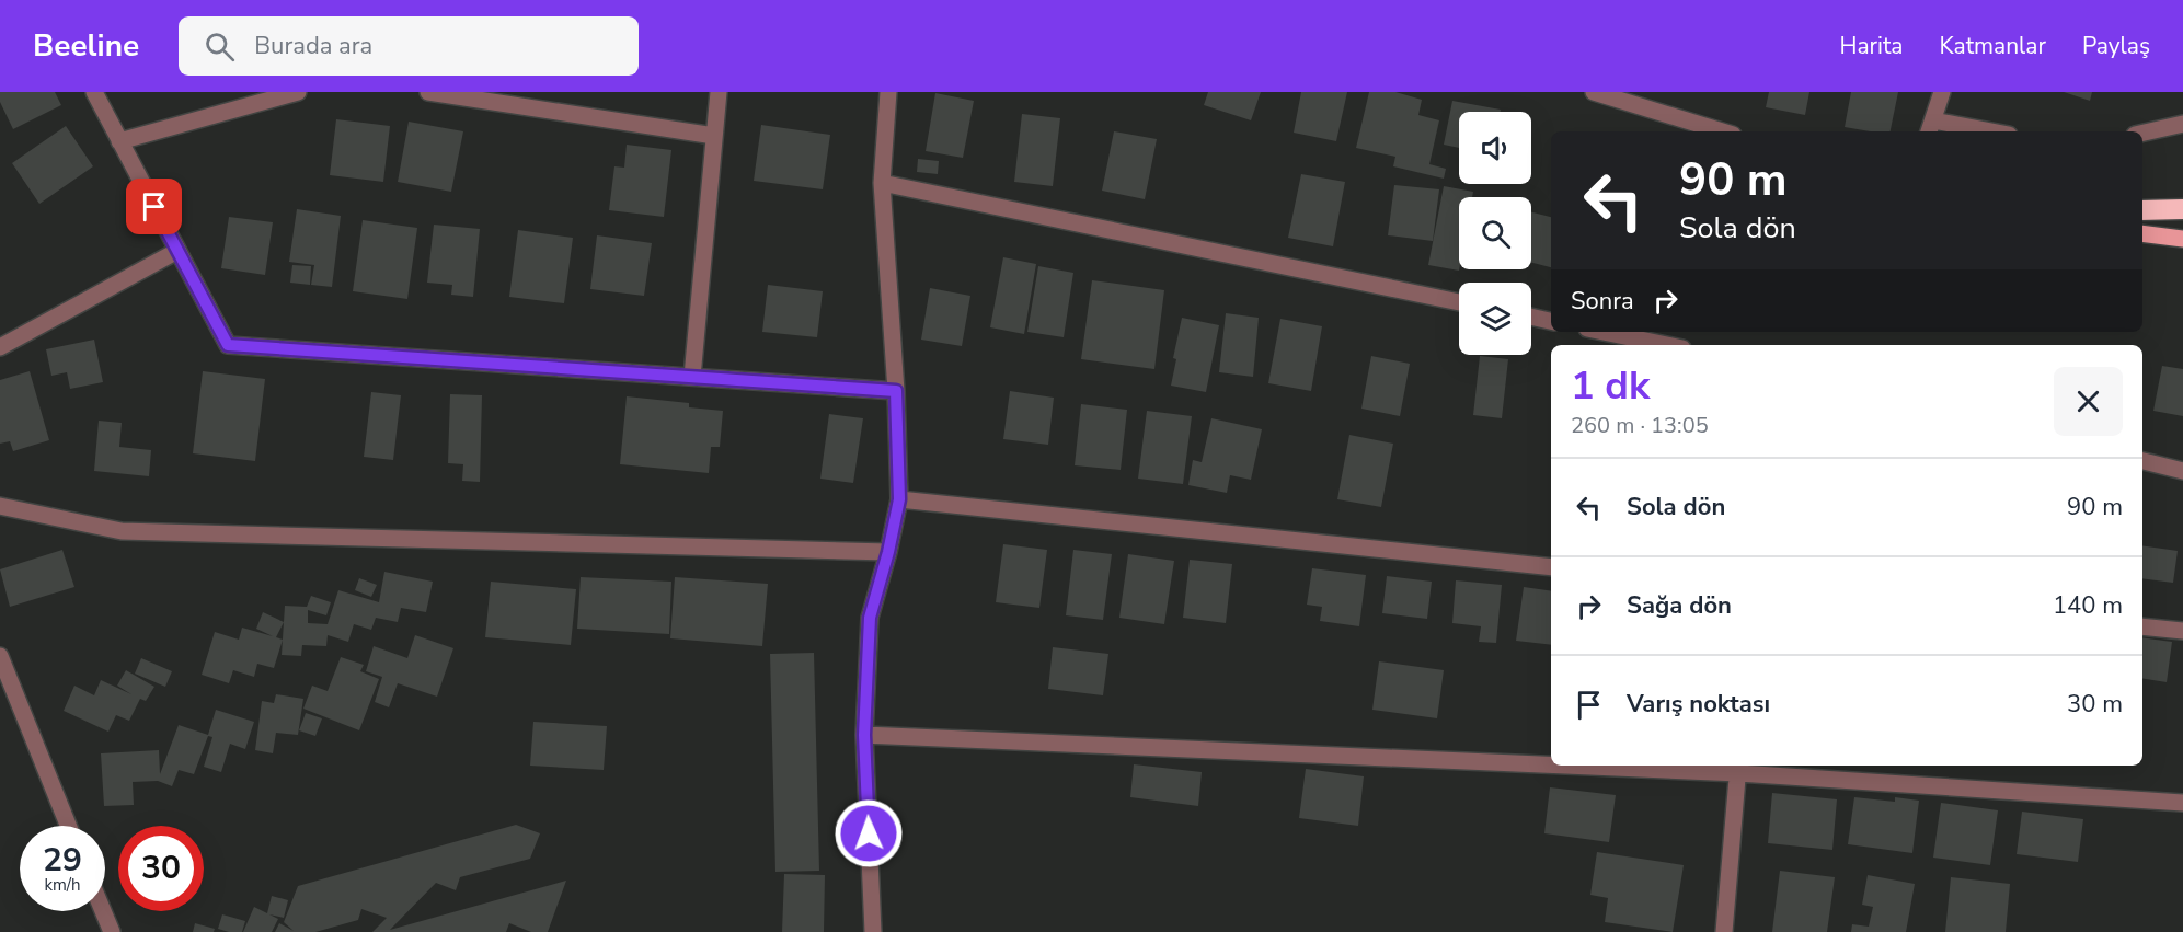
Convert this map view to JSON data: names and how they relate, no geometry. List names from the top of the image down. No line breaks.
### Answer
{"page":{"header":"Beeline","search":"Burada ara","nav":["Harita","Katmanlar","Paylaş"],"turn":["90 m","Sola dön"],"then":"Sonra","heading":["1 dk","260 m · 13:05"],"list":[{"name":"Sola dön","value":"90 m"},{"name":"Sağa dön","value":"140 m"},{"name":"Varış noktası","value":"30 m"}],"speed":"29 km/h","limit":"30"}}
